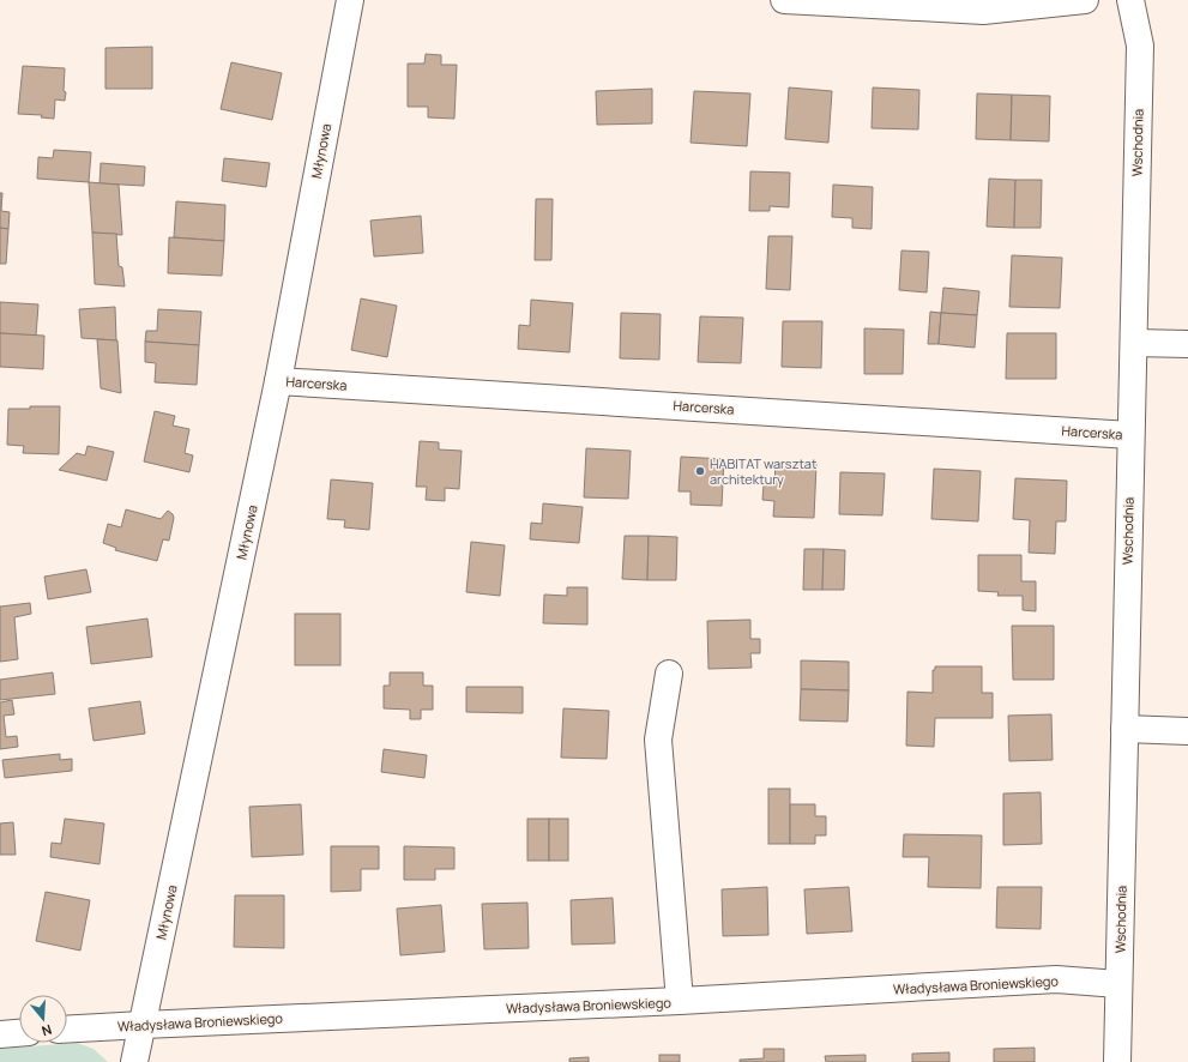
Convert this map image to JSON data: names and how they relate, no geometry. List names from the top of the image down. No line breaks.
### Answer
{"streets":{"street":["Wschodnia","Młynowa","Harcerska","Władysława Broniewskiego"]},"crossings":[["Wschodnia","Harcerska"],["Wschodnia","Władysława Broniewskiego"],["Młynowa","Harcerska"],["Młynowa","Władysława Broniewskiego"]],"places":["HABITAT warsztat architektury"],"north":"bottom"}
